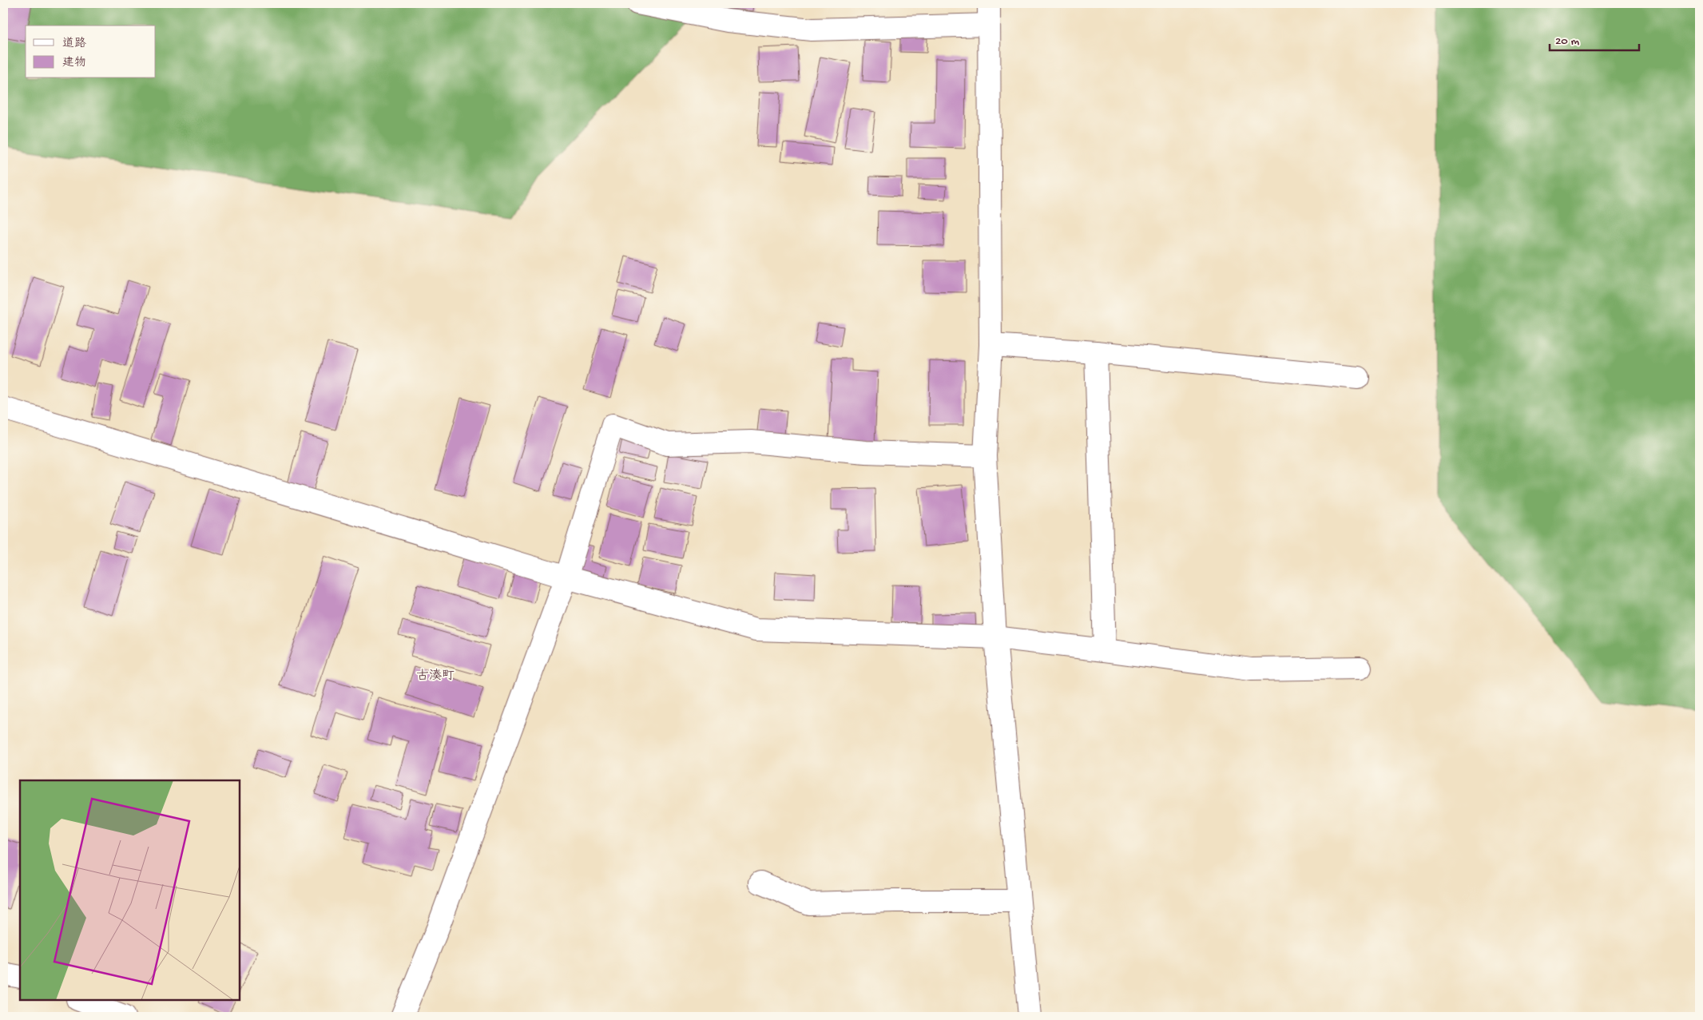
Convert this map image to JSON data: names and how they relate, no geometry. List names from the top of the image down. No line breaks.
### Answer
{"districts":["古湊町"],"legend":["道路","建物"],"scale_bar":"20 m"}
